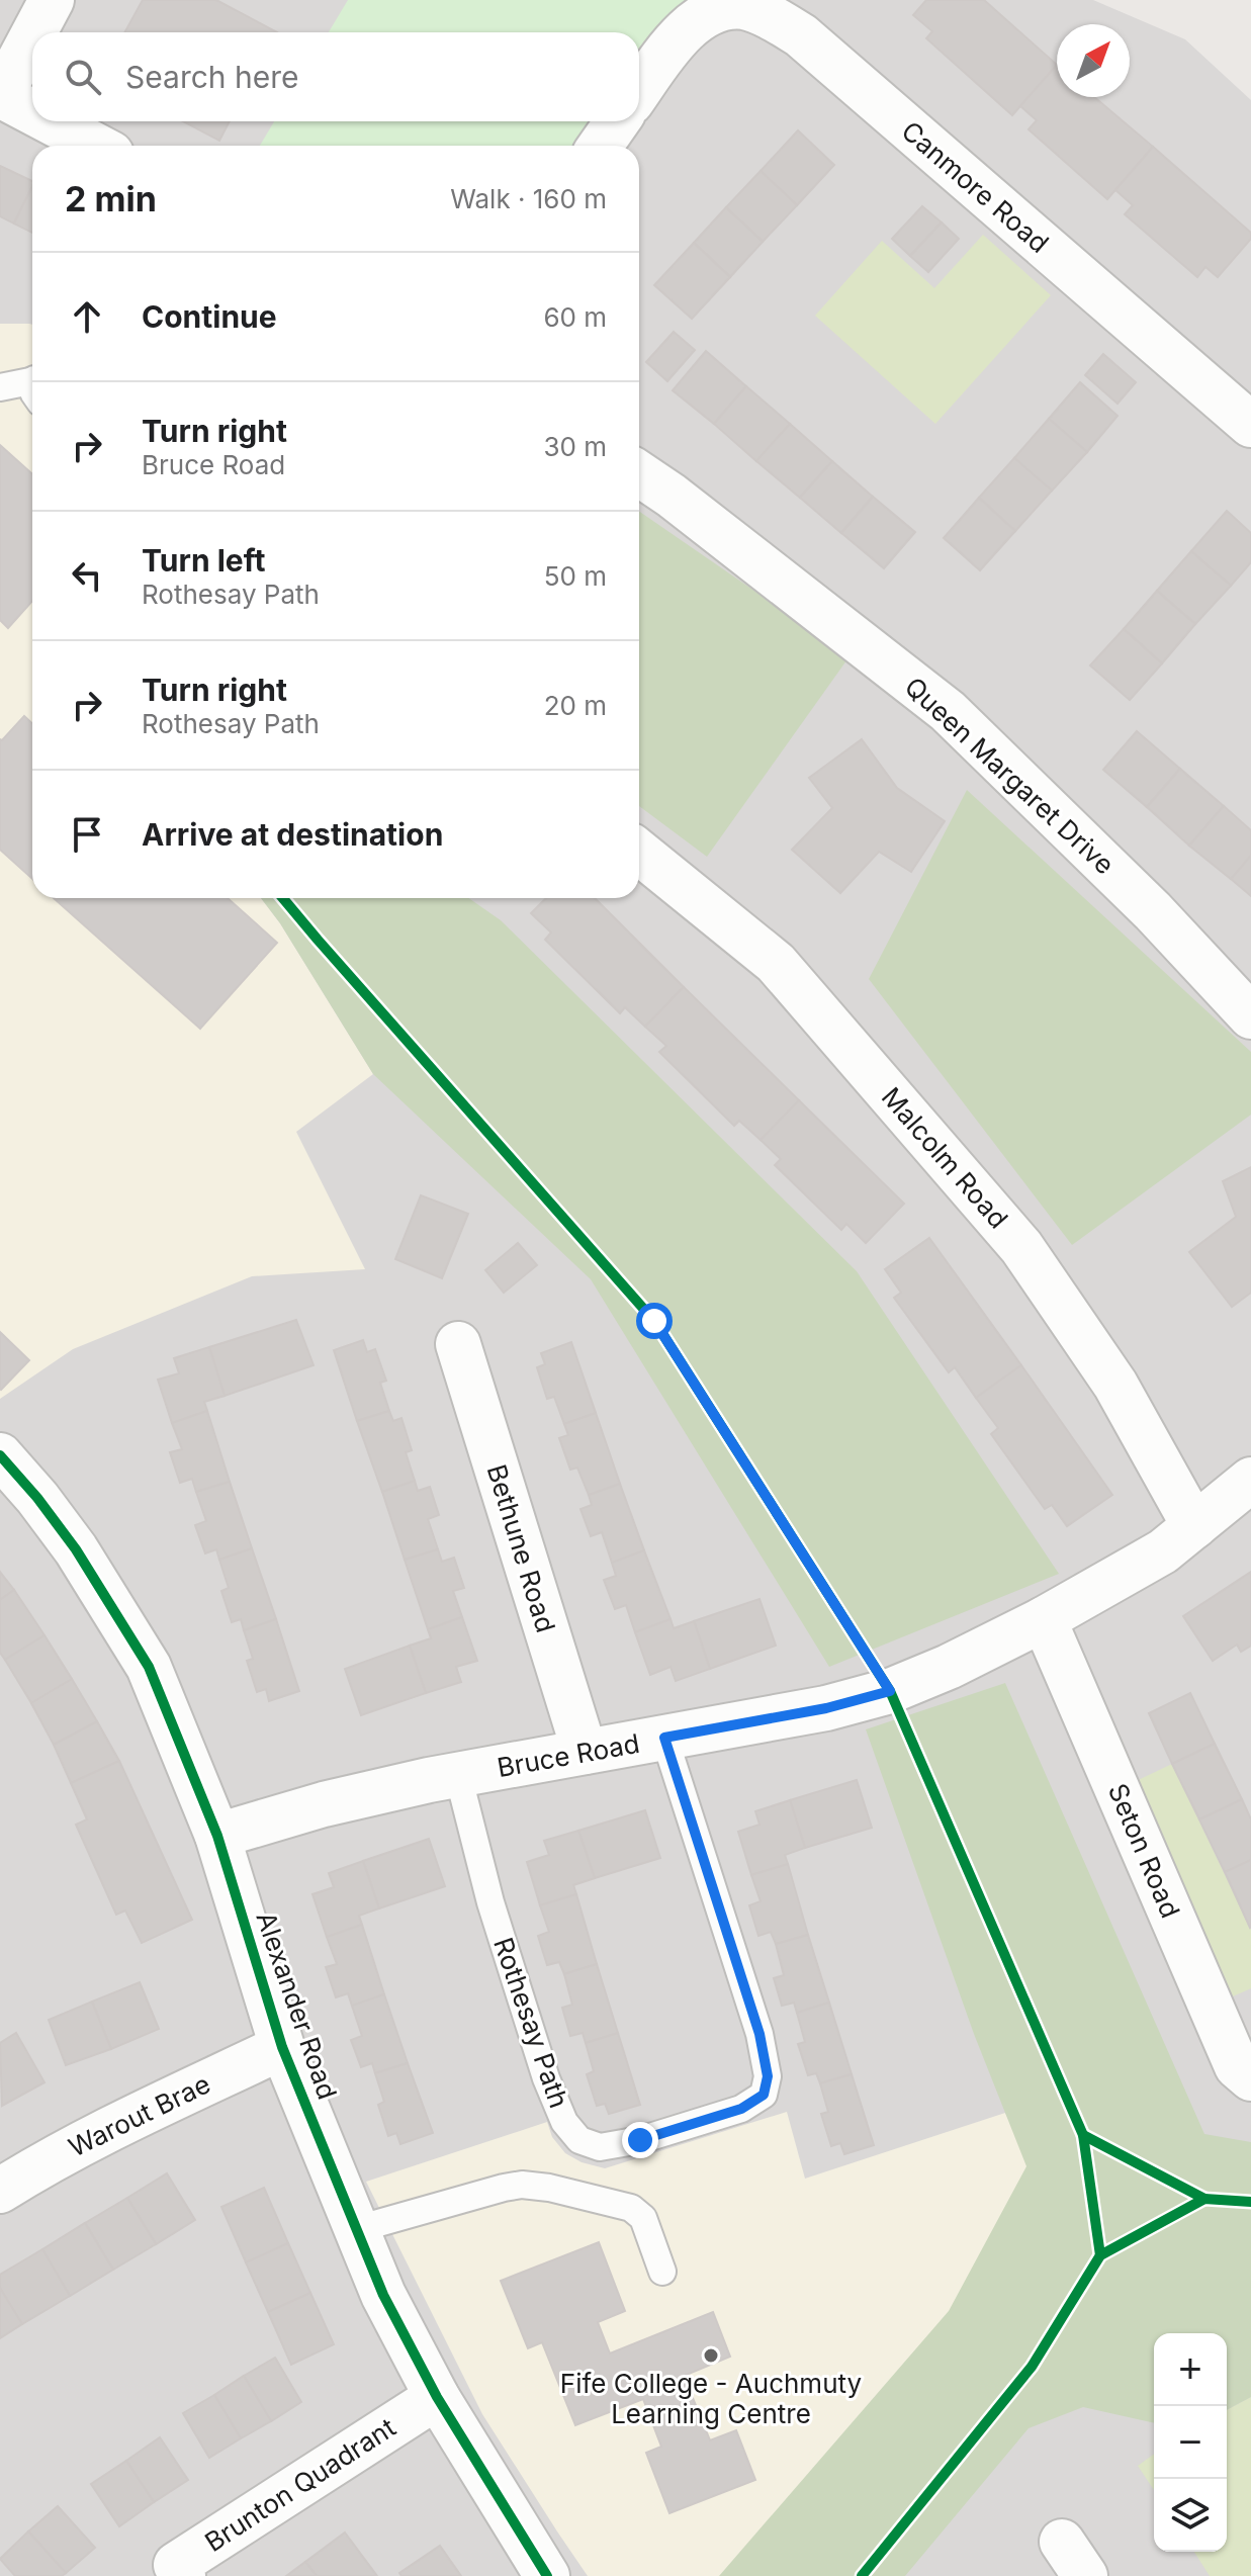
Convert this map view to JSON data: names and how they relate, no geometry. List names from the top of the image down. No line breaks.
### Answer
{"streets":{"street":["Canmore Road","Queen Margaret Drive","Malcolm Road","Bethune Road","Bruce Road","Seton Road","Alexander Road","Warout Brae","Brunton Quadrant"],"lane":["Rothesay Path"]},"crossings":[["Malcolm Road","Bruce Road"],["Bethune Road","Bruce Road"],["Bruce Road","Seton Road"],["Bruce Road","Alexander Road"],["Bruce Road","Rothesay Path"],["Alexander Road","Warout Brae"],["Alexander Road","Brunton Quadrant"]],"places":["Fife College - Auchmuty Learning Centre"],"north":"top right","page":{"search":"Search here","heading":["2 min","Walk · 160 m"],"list":[["Continue","60 m"],["Turn right","Bruce Road","30 m"],["Turn left","Rothesay Path","50 m"],["Turn right","Rothesay Path","20 m"],"Arrive at destination"],"map_buttons":["+","−"]}}
